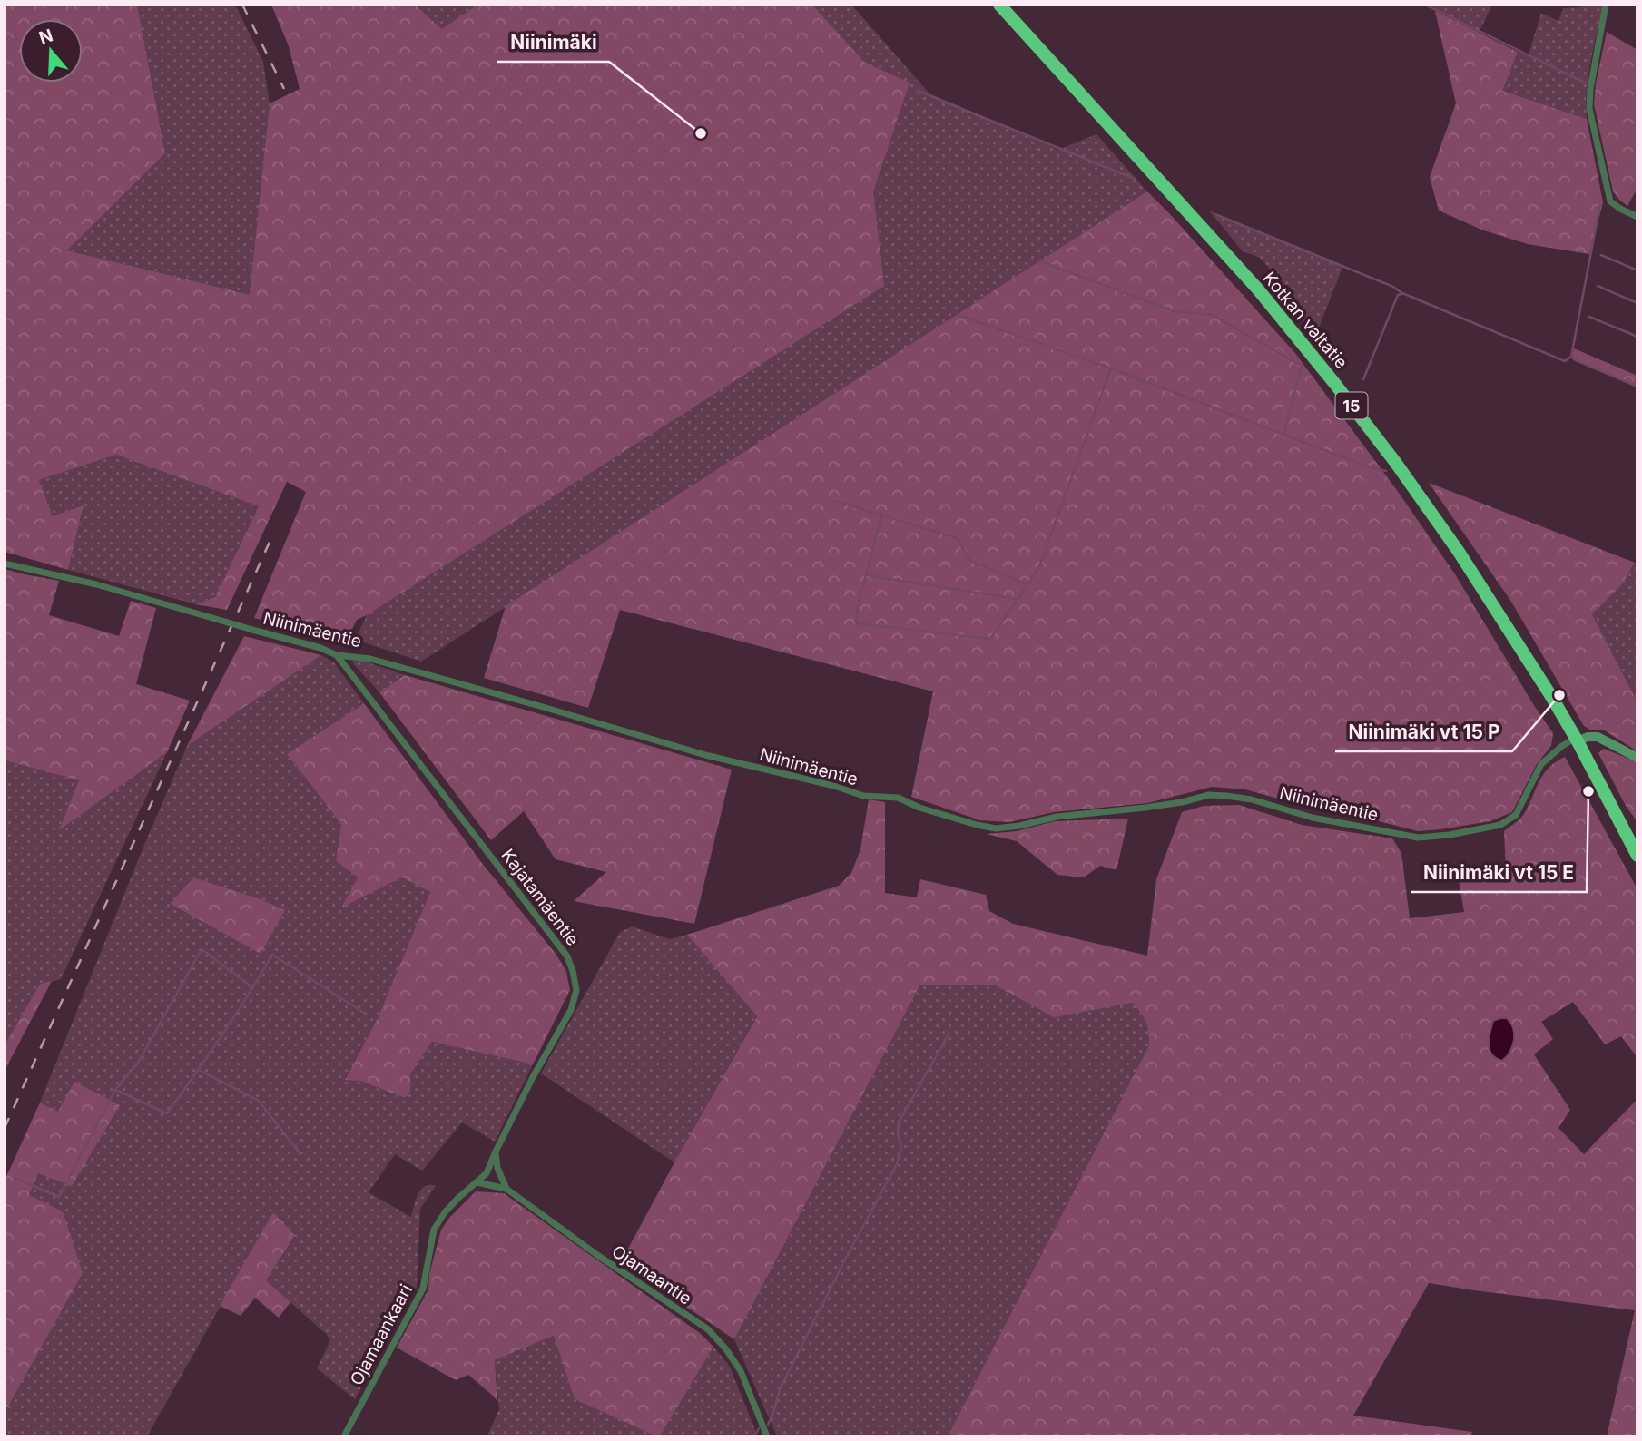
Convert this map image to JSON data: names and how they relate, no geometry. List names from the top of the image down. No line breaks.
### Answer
{"streets":{"highway":["Kotkan valtatie","15"],"street":["Niinimäentie","Kajatamäentie","Ojamaantie","Ojamaankaari"]},"crossings":[["Kotkan valtatie","Niinimäentie"],["Niinimäentie","Kajatamäentie"],["Kajatamäentie","Ojamaantie"],["Kajatamäentie","Ojamaankaari"],["Ojamaantie","Ojamaankaari"]],"places":["Niinimäki","Niinimäki vt 15 P","Niinimäki vt 15 E"],"north":"top"}
